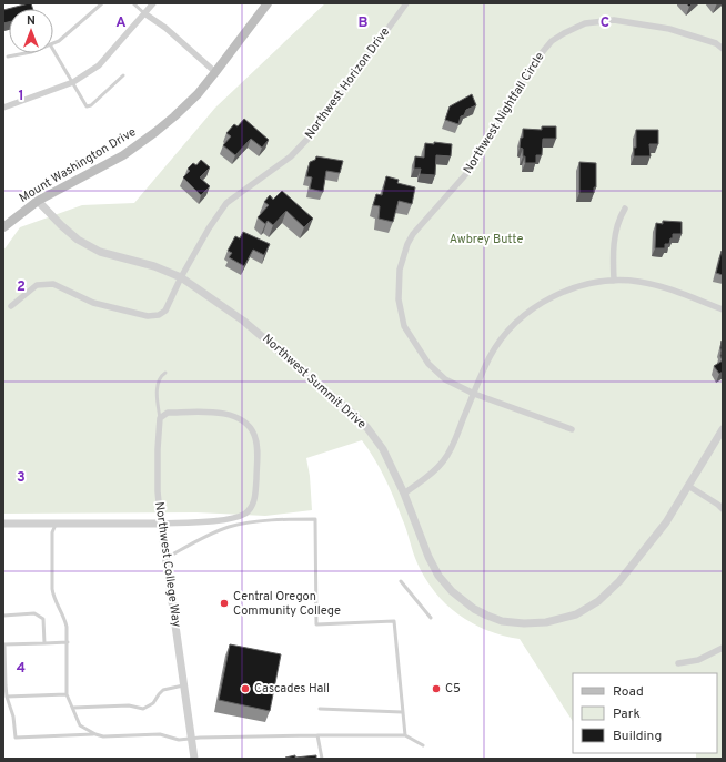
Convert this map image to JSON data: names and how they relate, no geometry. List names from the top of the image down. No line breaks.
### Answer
{"streets":{"main road":["Mount Washington Drive"],"street":["Northwest Horizon Drive","Northwest Nightfall Circle","Northwest Summit Drive","Northwest College Way"]},"crossings":[["Northwest Horizon Drive","Northwest Summit Drive"],["Mount Washington Drive","Northwest Summit Drive"]],"parks":["Awbrey Butte"],"places":["Central Oregon Community College","Cascades Hall","C5"],"legend":["Road","Park","Building"],"north":"top","grid":{"columns":["A","B","C"],"rows":["1","2","3","4"]}}
